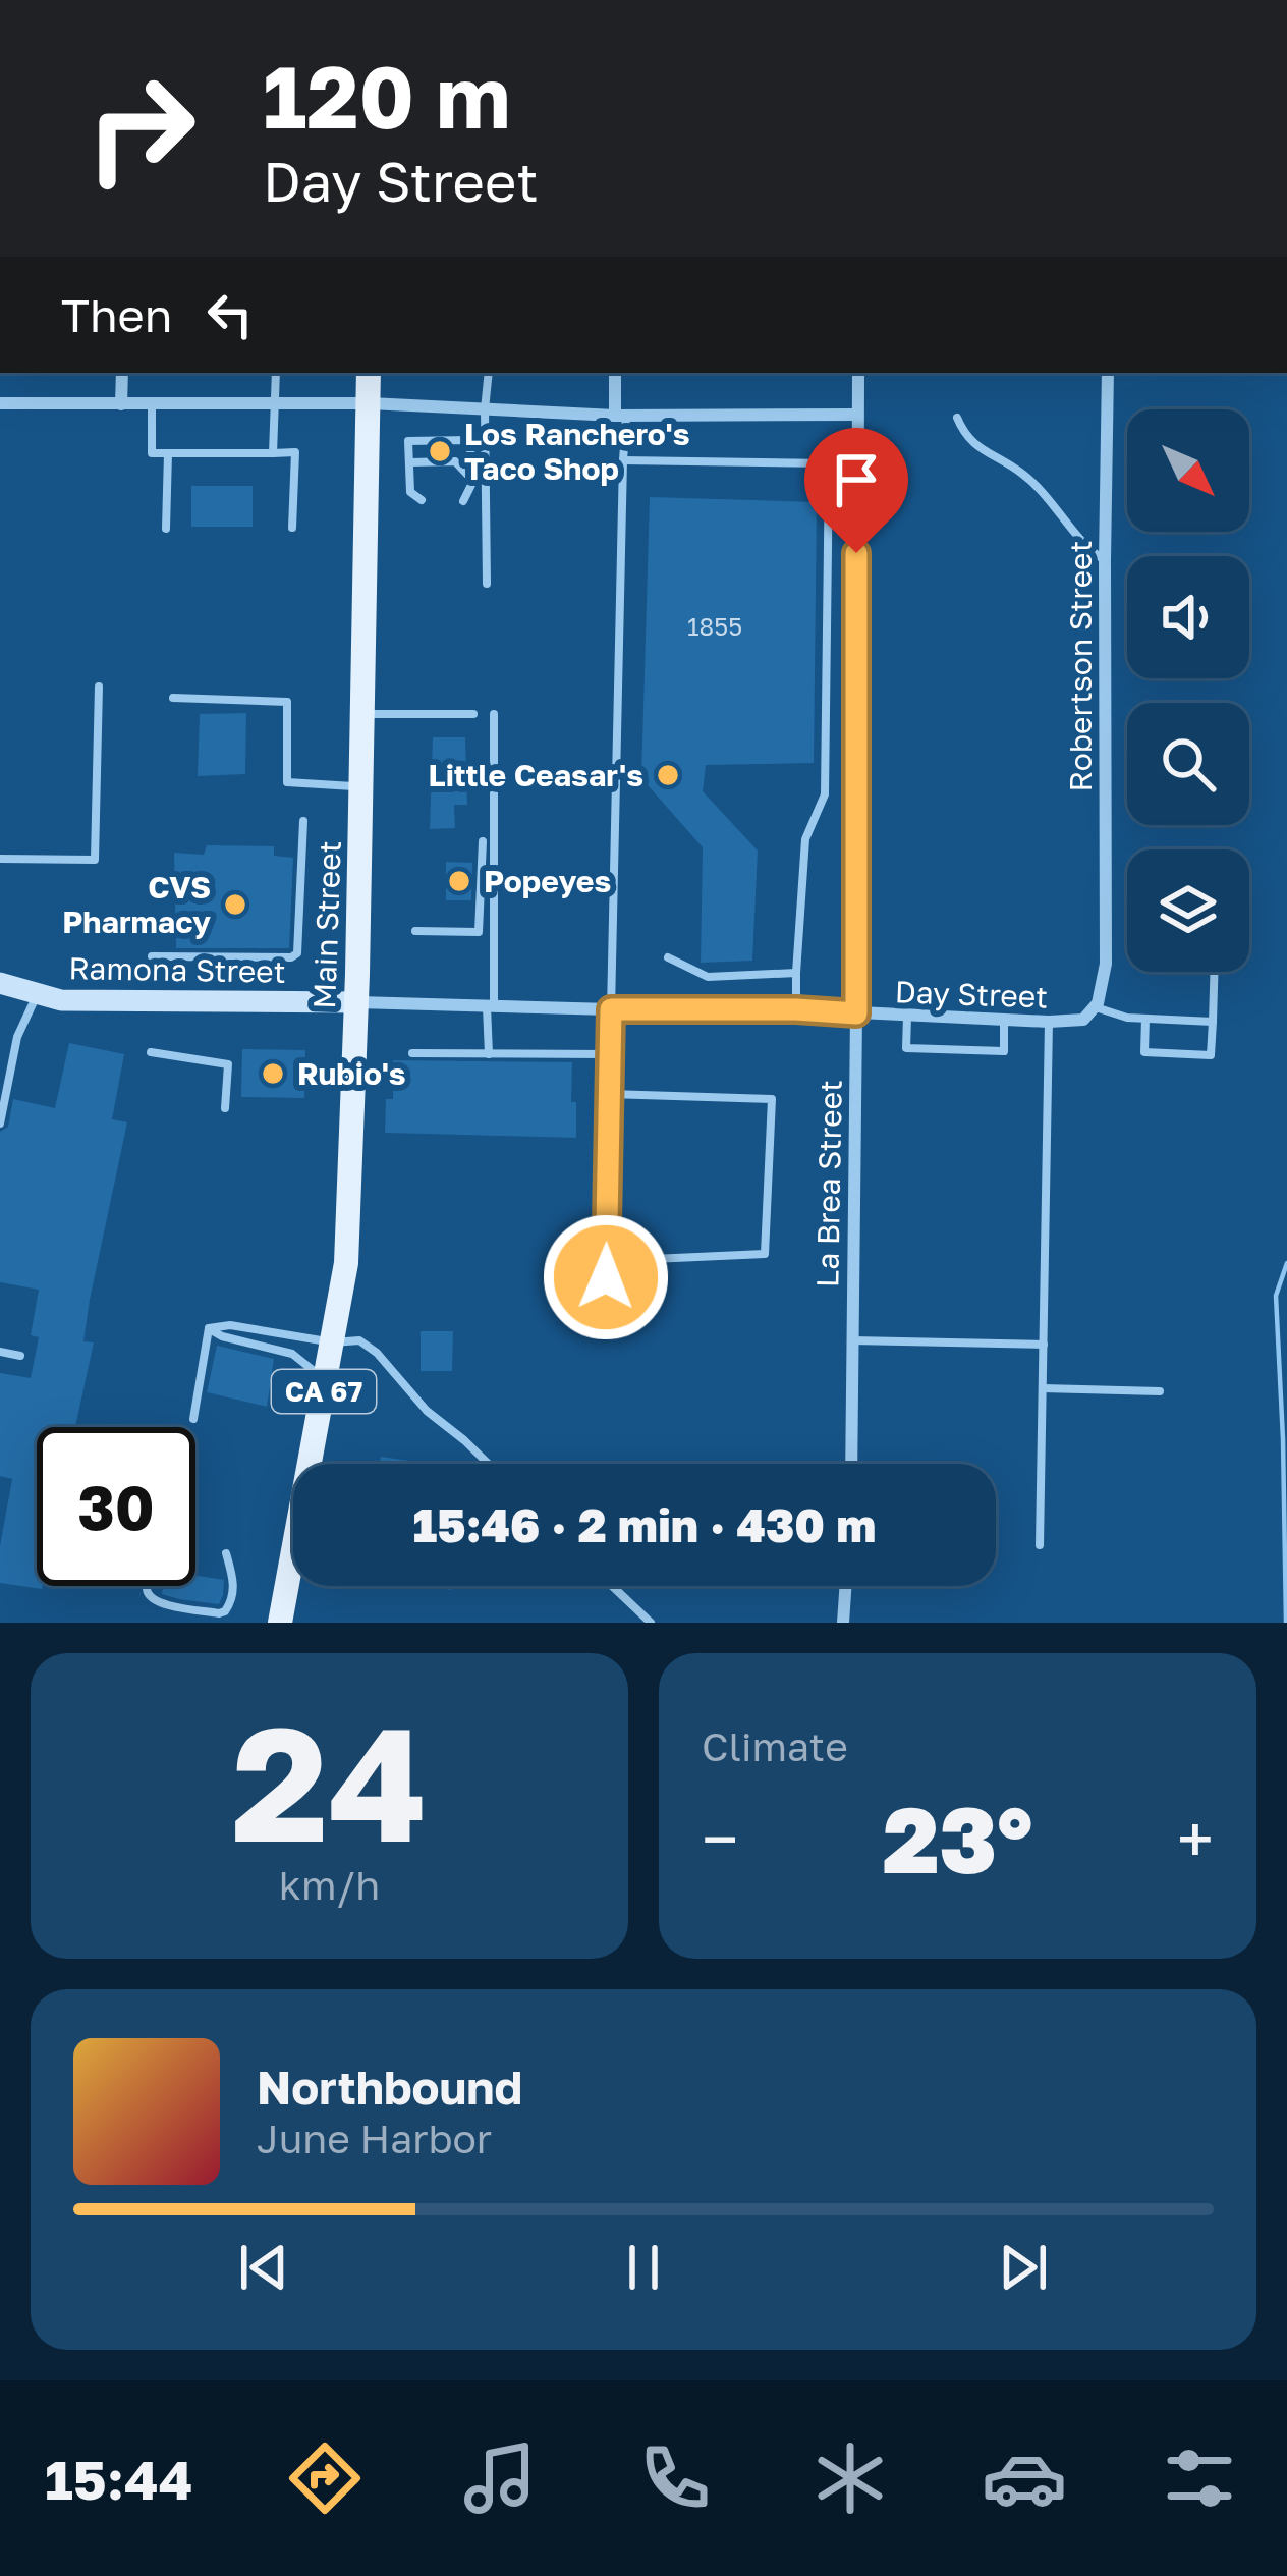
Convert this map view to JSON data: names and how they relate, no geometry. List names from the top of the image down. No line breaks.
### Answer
{"streets":{"main road":["Main Street","Ramona Street","CA 67"],"street":["Robertson Street","Day Street","La Brea Street"]},"crossings":[["Robertson Street","Day Street"],["Main Street","Ramona Street"],["Main Street","Day Street"],["Ramona Street","Day Street"],["Day Street","La Brea Street"]],"places":["Los Ranchero's Taco Shop","Little Ceasar's","Popeyes","CVS Pharmacy","Rubio's"],"house_numbers":["1855"],"north":"bottom right","page":{"turn":["120 m","Day Street"],"then":"Then","limit":"30","trip":"15:46 · 2 min · 430 m","tile":[["24","km/h"],"Climate"],"heat":["−","23°","+"],"song":["Northbound","June Harbor"],"tabs":"15:44"}}
